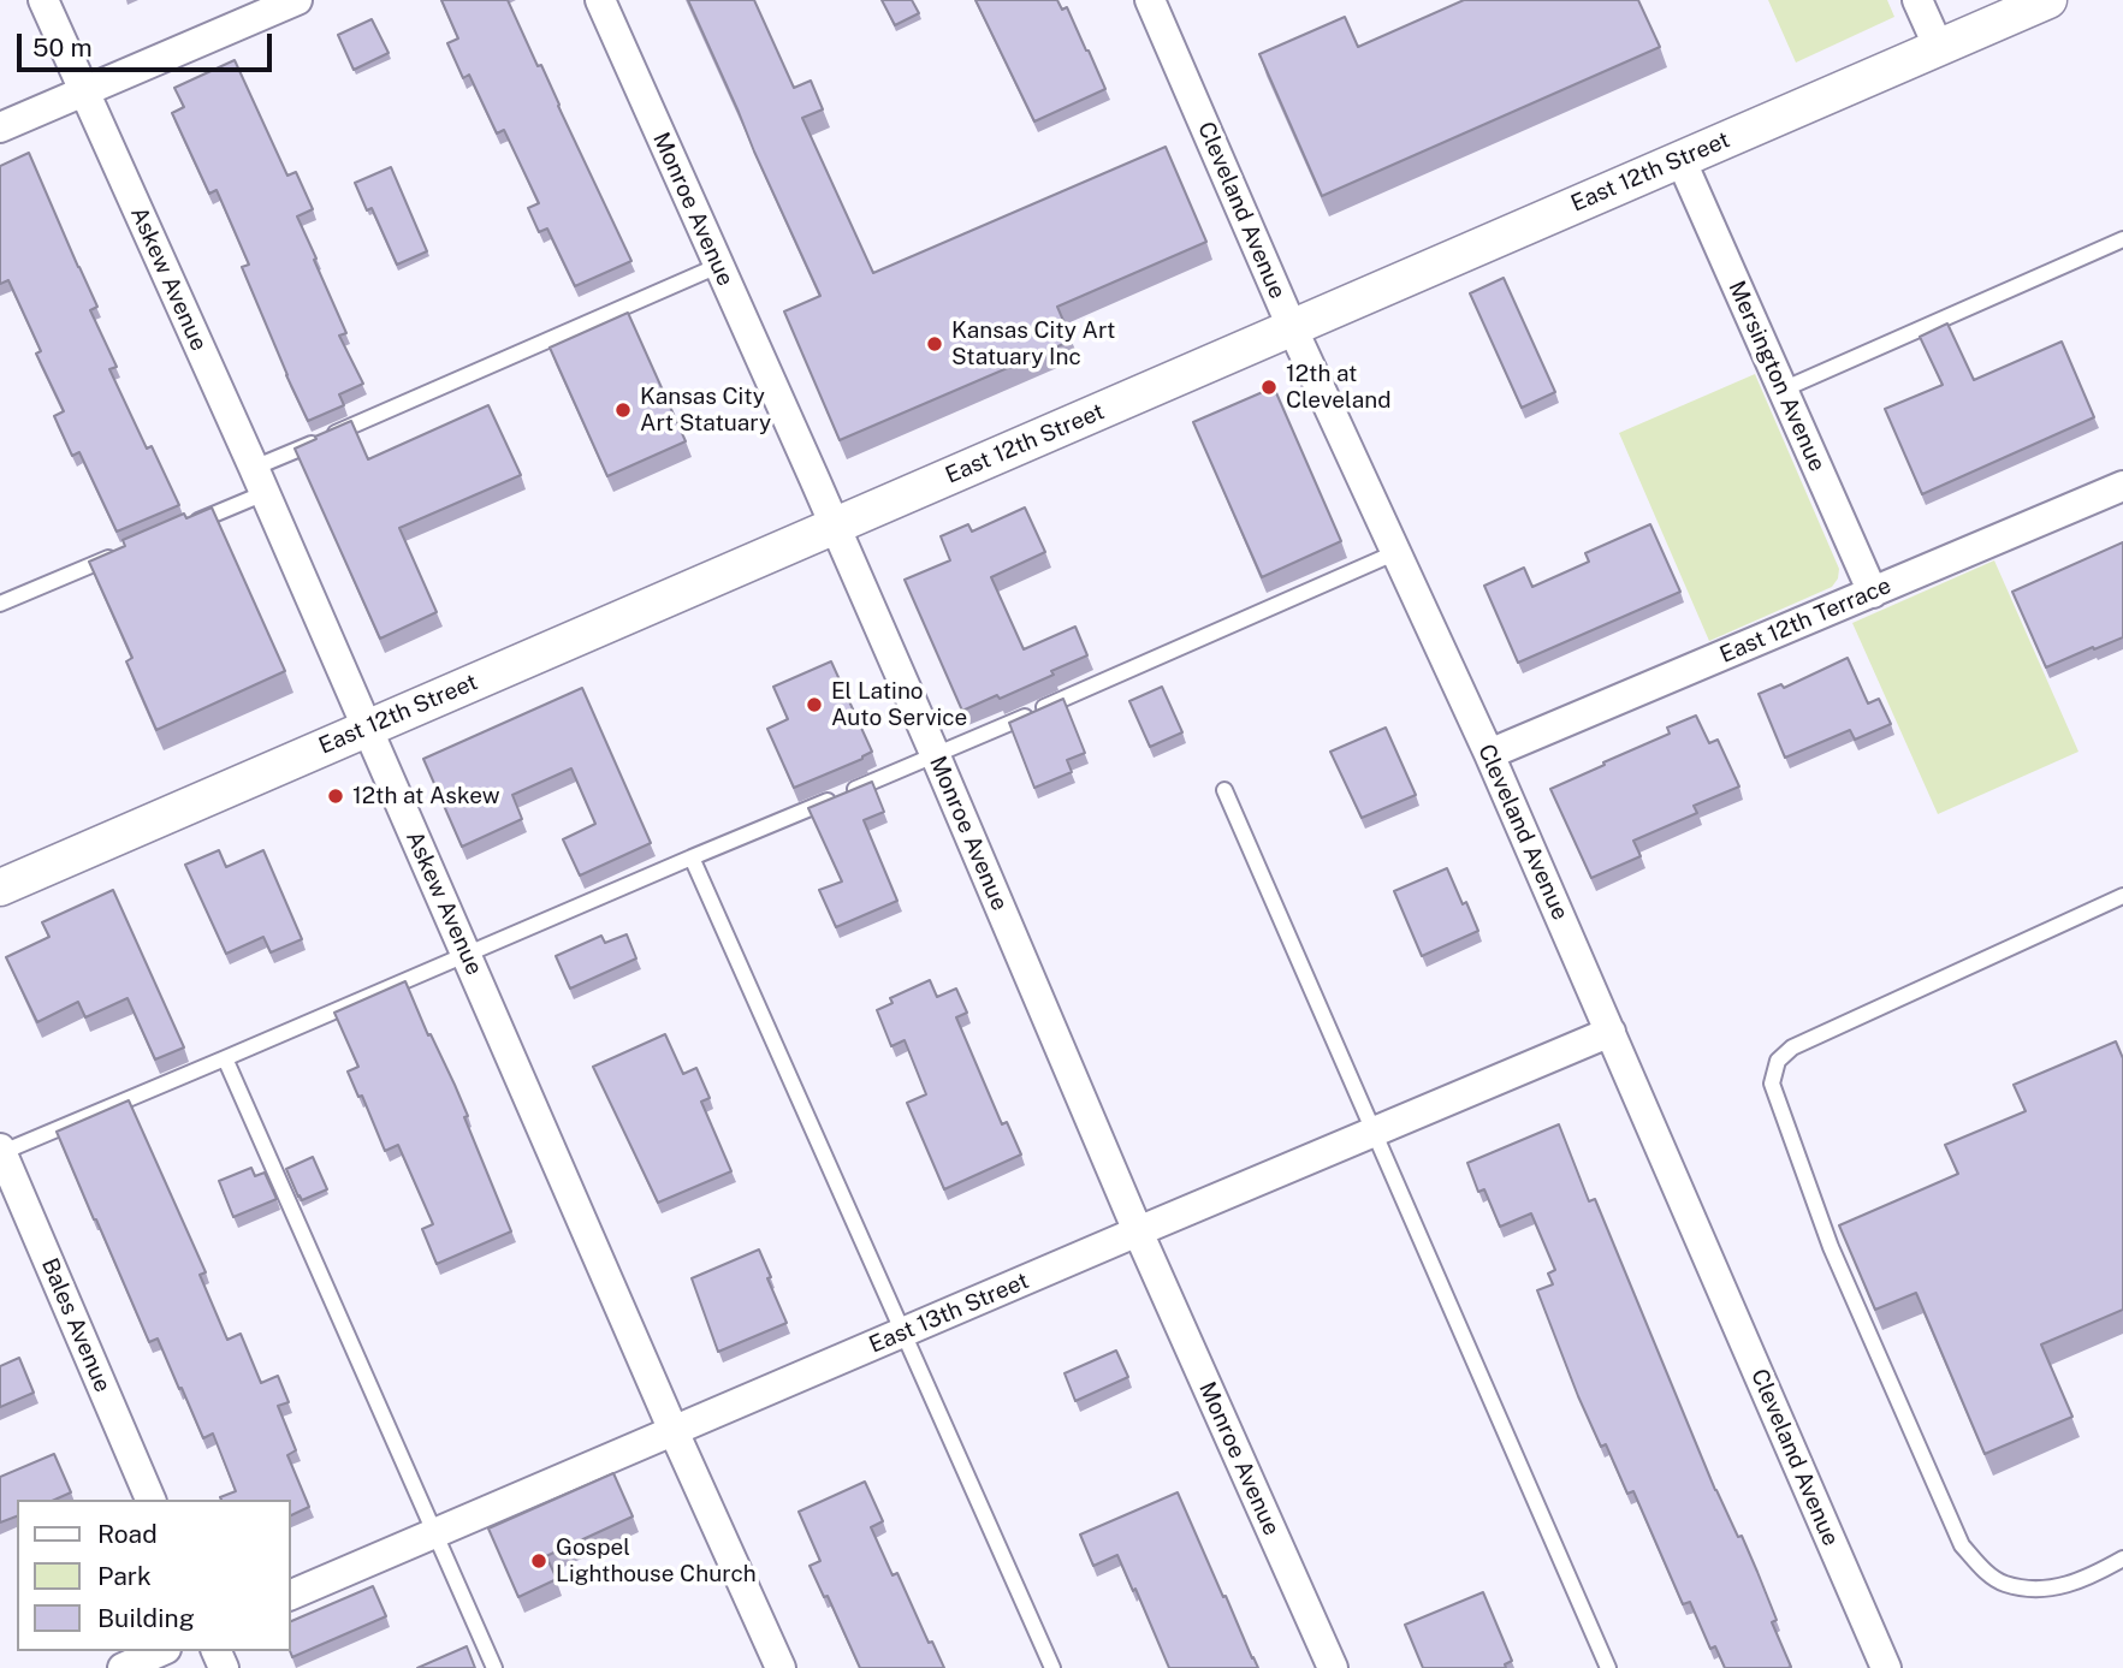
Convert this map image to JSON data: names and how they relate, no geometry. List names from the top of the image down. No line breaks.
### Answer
{"streets":{"street":["East 12th Street","Monroe Avenue","Cleveland Avenue","Askew Avenue","Mersington Avenue","East 12th Terrace","East 13th Street","Bales Avenue"]},"crossings":[["East 12th Street","Monroe Avenue"],["East 12th Street","Cleveland Avenue"],["East 12th Street","Askew Avenue"],["East 12th Street","Mersington Avenue"],["Monroe Avenue","East 13th Street"],["Cleveland Avenue","East 12th Terrace"],["Cleveland Avenue","East 13th Street"],["Askew Avenue","East 13th Street"],["Mersington Avenue","East 12th Terrace"]],"places":["Kansas City Art Statuary Inc","12th at Cleveland","Kansas City Art Statuary","El Latino Auto Service","12th at Askew","Gospel Lighthouse Church"],"legend":["Road","Park","Building"],"scale_bar":"50 m"}
